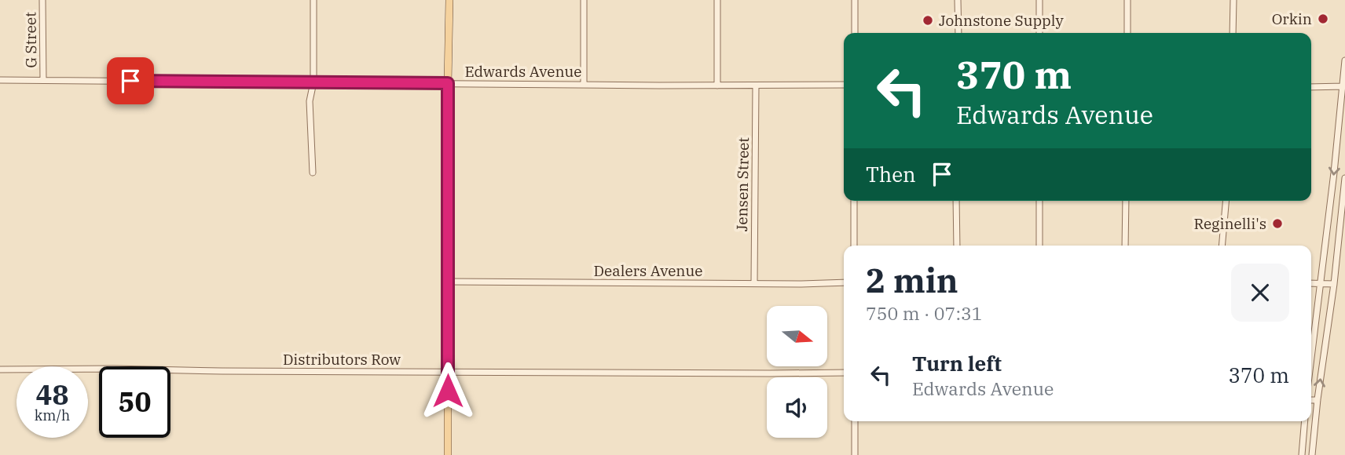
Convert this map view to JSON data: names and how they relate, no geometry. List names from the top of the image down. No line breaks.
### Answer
{"streets":{"street":["G Street","Edwards Avenue","Jensen Street","Dealers Avenue","Distributors Row"]},"crossings":[["G Street","Edwards Avenue"],["Edwards Avenue","Jensen Street"],["Jensen Street","Dealers Avenue"]],"places":["Orkin","Johnstone Supply","Reginelli's"],"north":"right","page":{"turn":["370 m","Edwards Avenue"],"then":"Then","heading":["2 min","750 m · 07:31"],"list":[{"name":"Turn left","note":"Edwards Avenue","value":"370 m"}],"speed":"48 km/h","limit":"50"}}
